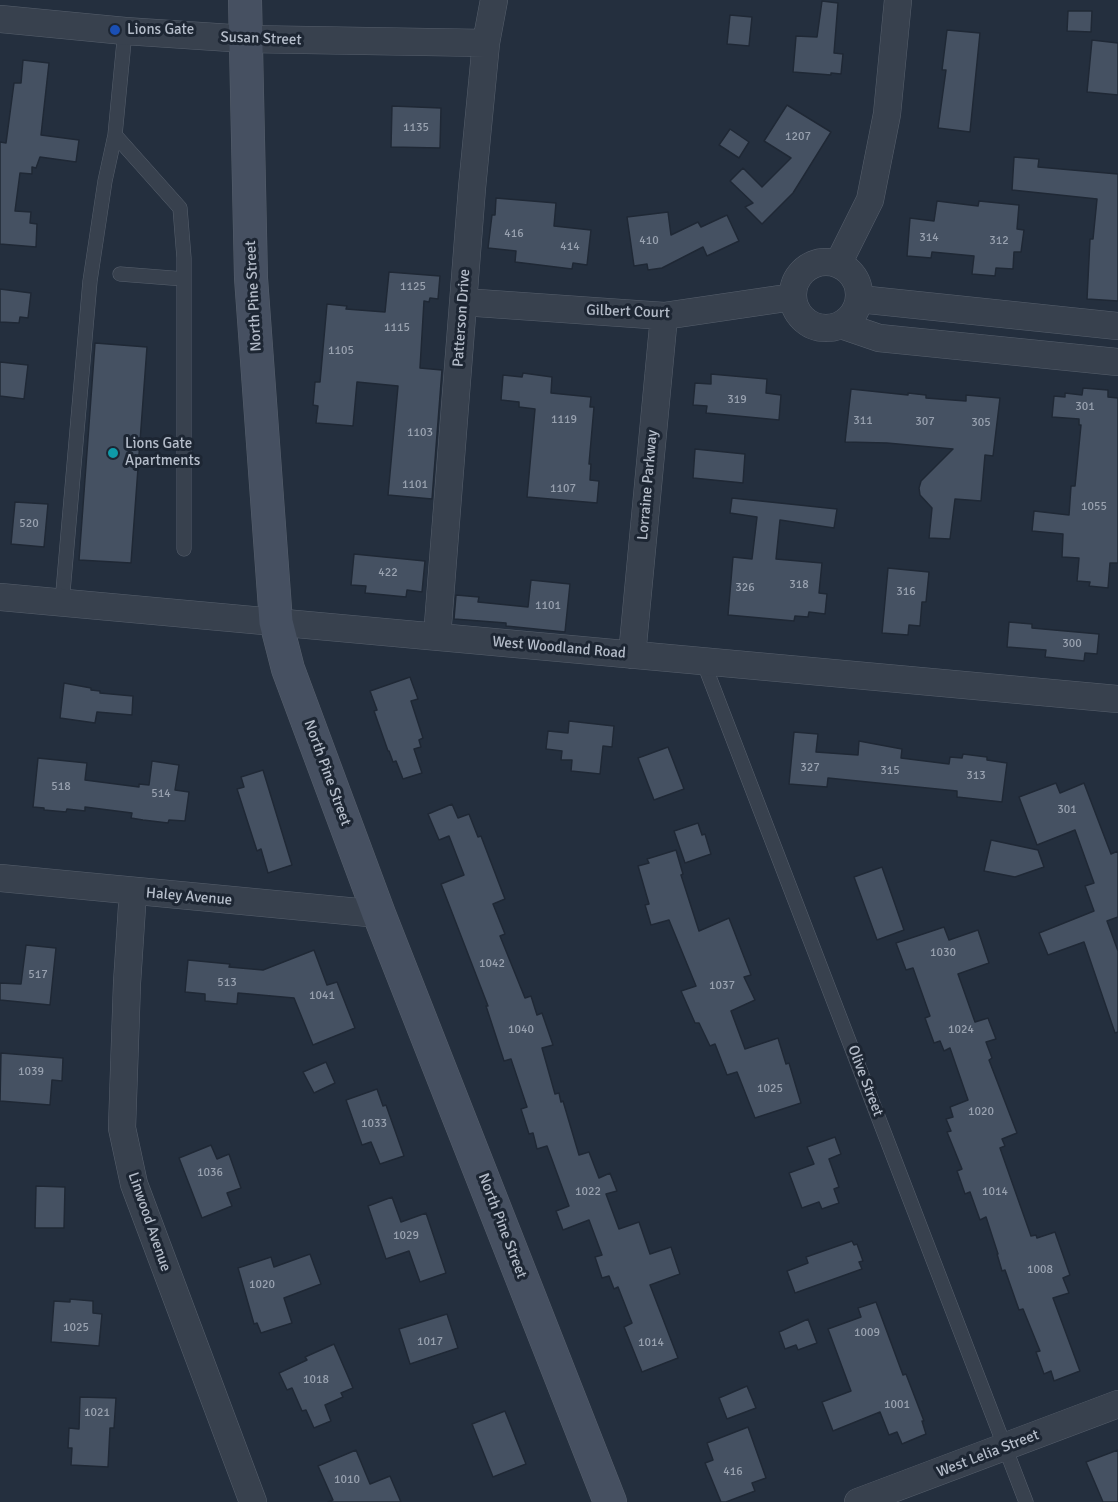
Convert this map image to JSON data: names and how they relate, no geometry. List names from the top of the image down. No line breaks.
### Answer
{"streets":{"main road":["North Pine Street"],"street":["Susan Street","Gilbert Court","Patterson Drive","Lorraine Parkway","West Woodland Road","Haley Avenue","Linwood Avenue","West Lelia Street"],"lane":["Olive Street"]},"crossings":[["Susan Street","North Pine Street"],["Susan Street","Patterson Drive"],["North Pine Street","West Woodland Road"],["North Pine Street","Haley Avenue"],["Gilbert Court","Patterson Drive"],["Gilbert Court","Lorraine Parkway"],["Patterson Drive","West Woodland Road"],["Lorraine Parkway","West Woodland Road"],["West Woodland Road","Olive Street"],["Haley Avenue","Linwood Avenue"],["Olive Street","West Lelia Street"]],"places":["Lions Gate","Lions Gate Apartments"],"house_numbers":["1135","1207","416","314","410","312","414","1125","1115","1105","319","301","1119","311","307","305","1103","1101","1107","1055","520","422","318","326","316","1101","300","327","315","313","518","514","301","1030","1042","517","513","1037","1041","1040","1024","1039","1025","1020","1033","1036","1022","1014","1029","1008","1020","1025","1009","1017","1014","1018","1001","1021","416","1010"]}
